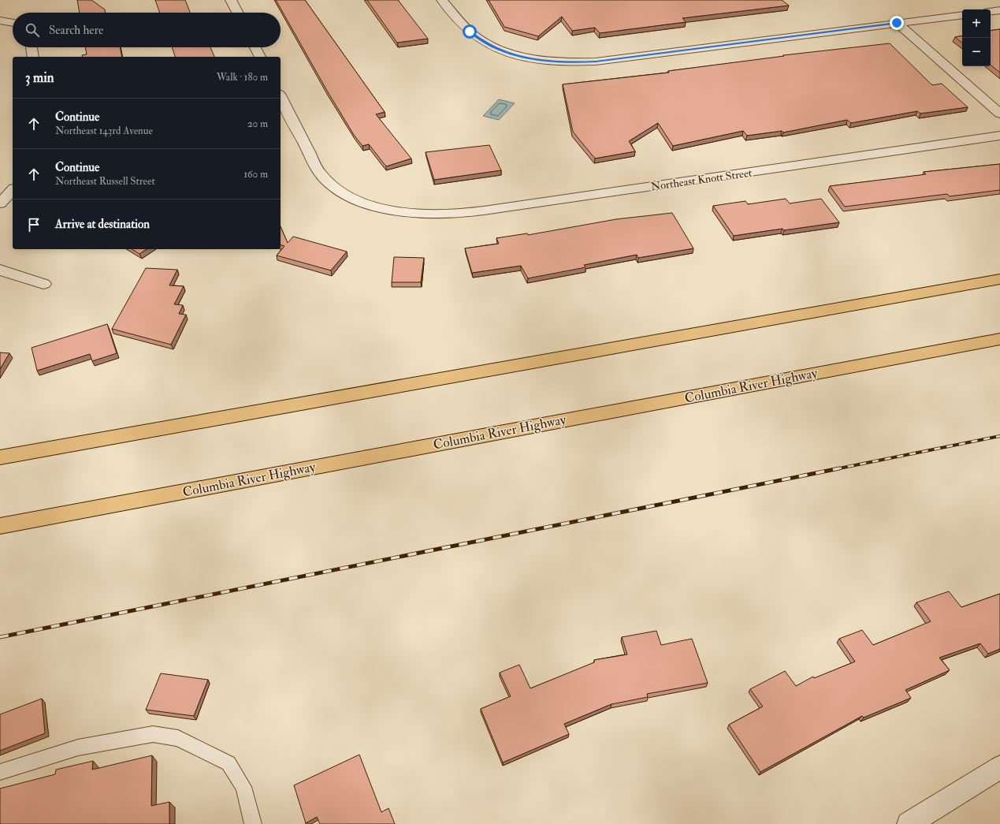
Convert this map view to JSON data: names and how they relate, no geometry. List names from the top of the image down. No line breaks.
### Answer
{"streets":{"highway":["Columbia River Highway"],"street":["Northeast Knott Street"]},"page":{"map_buttons":["+","−"],"search":"Search here","heading":["3 min","Walk · 180 m"],"list":[["Continue","Northeast 143rd Avenue","20 m"],["Continue","Northeast Russell Street","160 m"],"Arrive at destination"]}}
